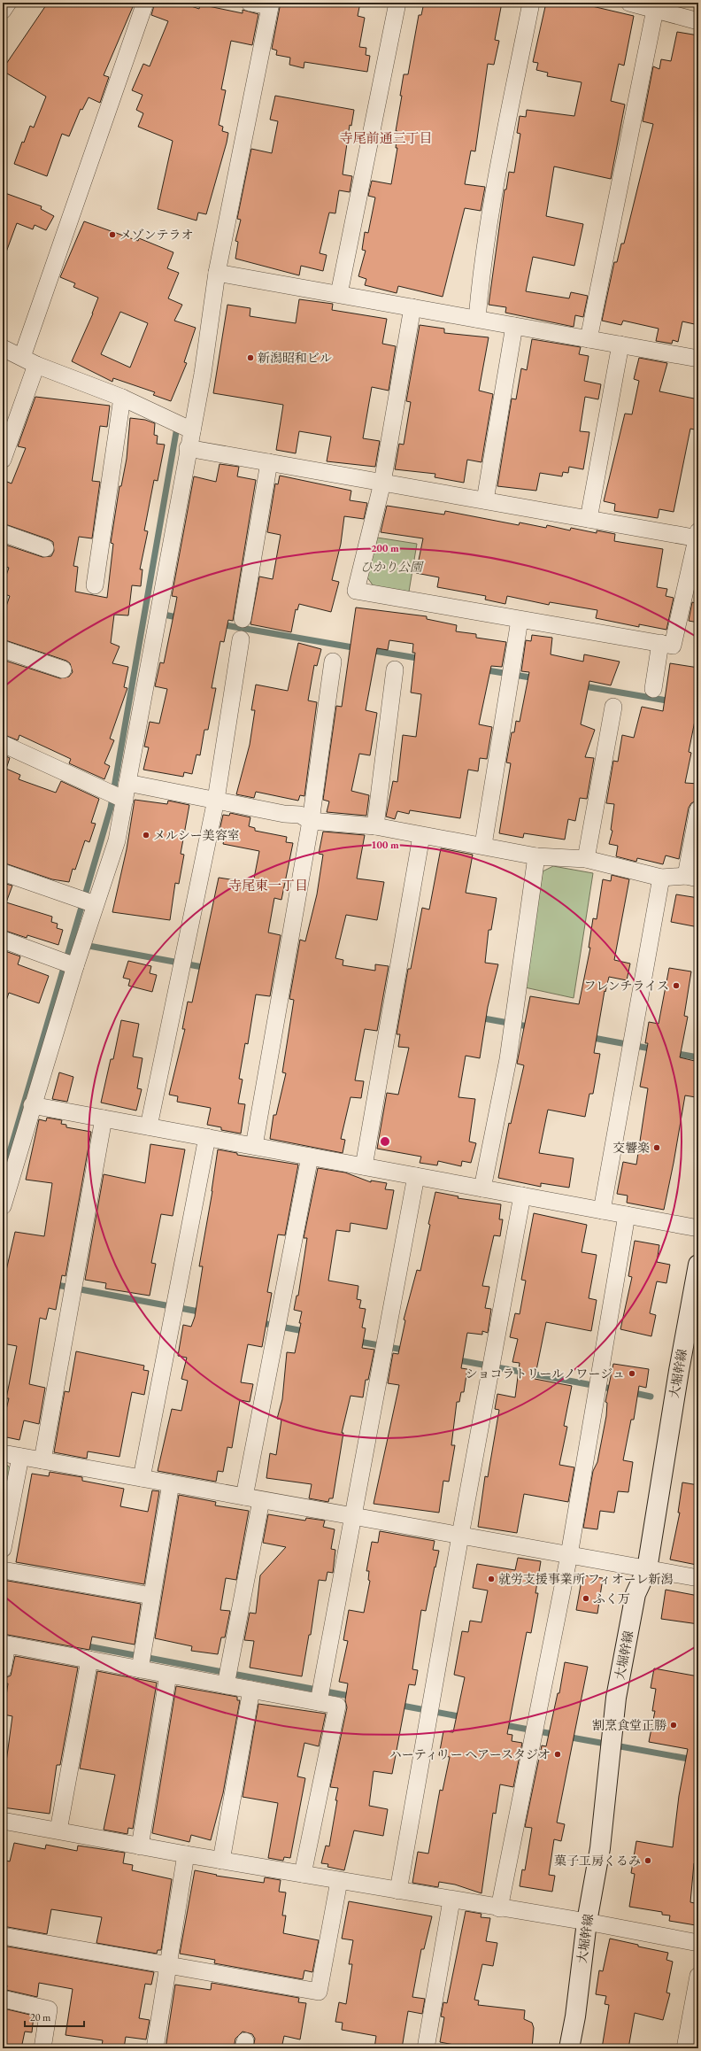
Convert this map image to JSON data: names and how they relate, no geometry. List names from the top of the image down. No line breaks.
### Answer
{"streets":{"street":["大堀幹線"]},"districts":["寺尾前通三丁目","寺尾東一丁目"],"parks":["ひかり公園"],"places":["メゾンテラオ","新潟昭和ビル","メルシー美容室","フレンチライス","交響楽","ショコラトリールノワージュ","就労支援事業所 フィオーレ新潟","ふく万","割烹食堂正勝","ハーティリー ヘアースタジオ","菓子工房くるみ"],"scale_bar":"20 m","rings":["200 m","100 m"]}
